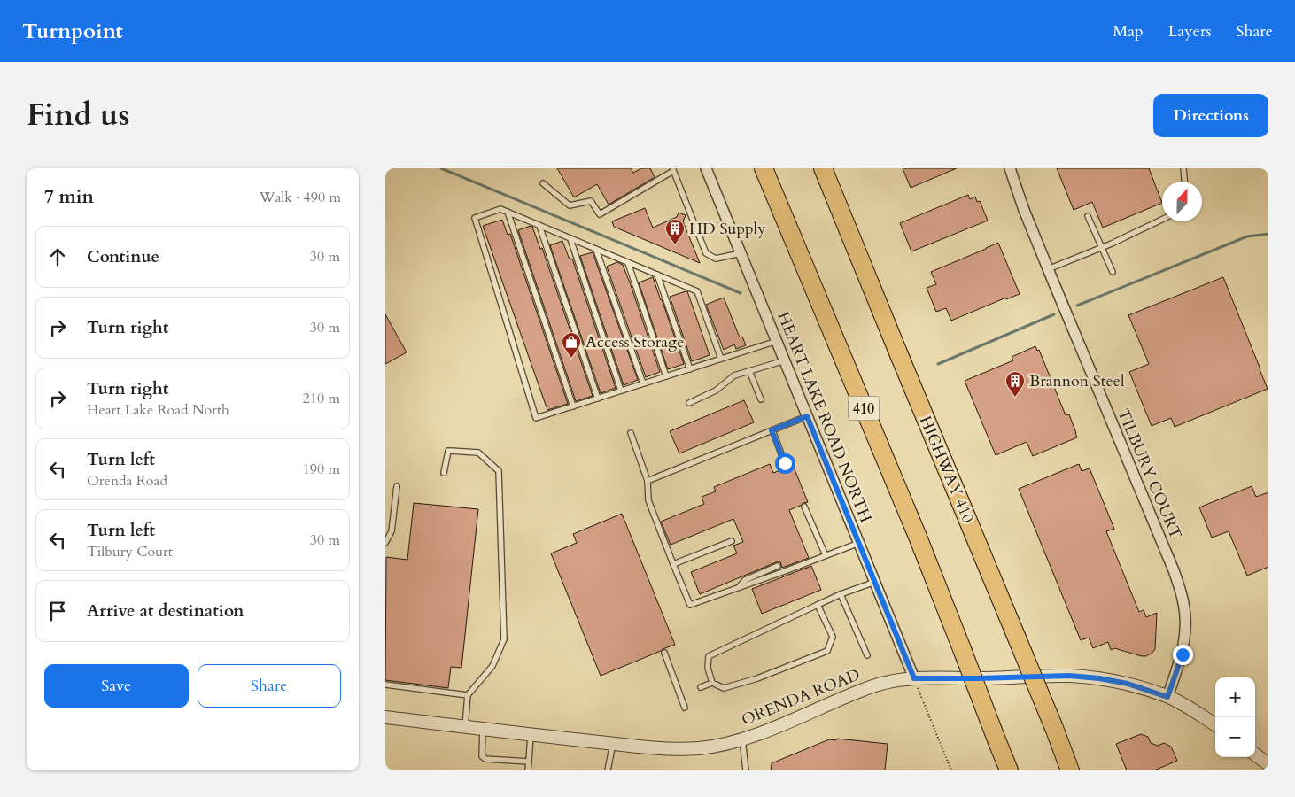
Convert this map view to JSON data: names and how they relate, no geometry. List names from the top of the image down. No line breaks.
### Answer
{"streets":{"highway":["410","HIGHWAY 410"],"street":["HEART LAKE ROAD NORTH","TILBURY COURT","ORENDA ROAD"]},"crossings":[["HEART LAKE ROAD NORTH","ORENDA ROAD"],["TILBURY COURT","ORENDA ROAD"]],"places":{"building":["HD Supply","Brannon Steel"],"shop":["Access Storage"]},"north":"top","page":{"header":"Turnpoint","nav":["Map","Layers","Share"],"title":"Find us","buttons":["Directions",["Save","Share"]],"heading":["7 min","Walk · 490 m"],"list":[["Continue","30 m"],["Turn right","30 m"],["Turn right","Heart Lake Road North","210 m"],["Turn left","Orenda Road","190 m"],["Turn left","Tilbury Court","30 m"],"Arrive at destination"],"map_buttons":["+","−"]}}
